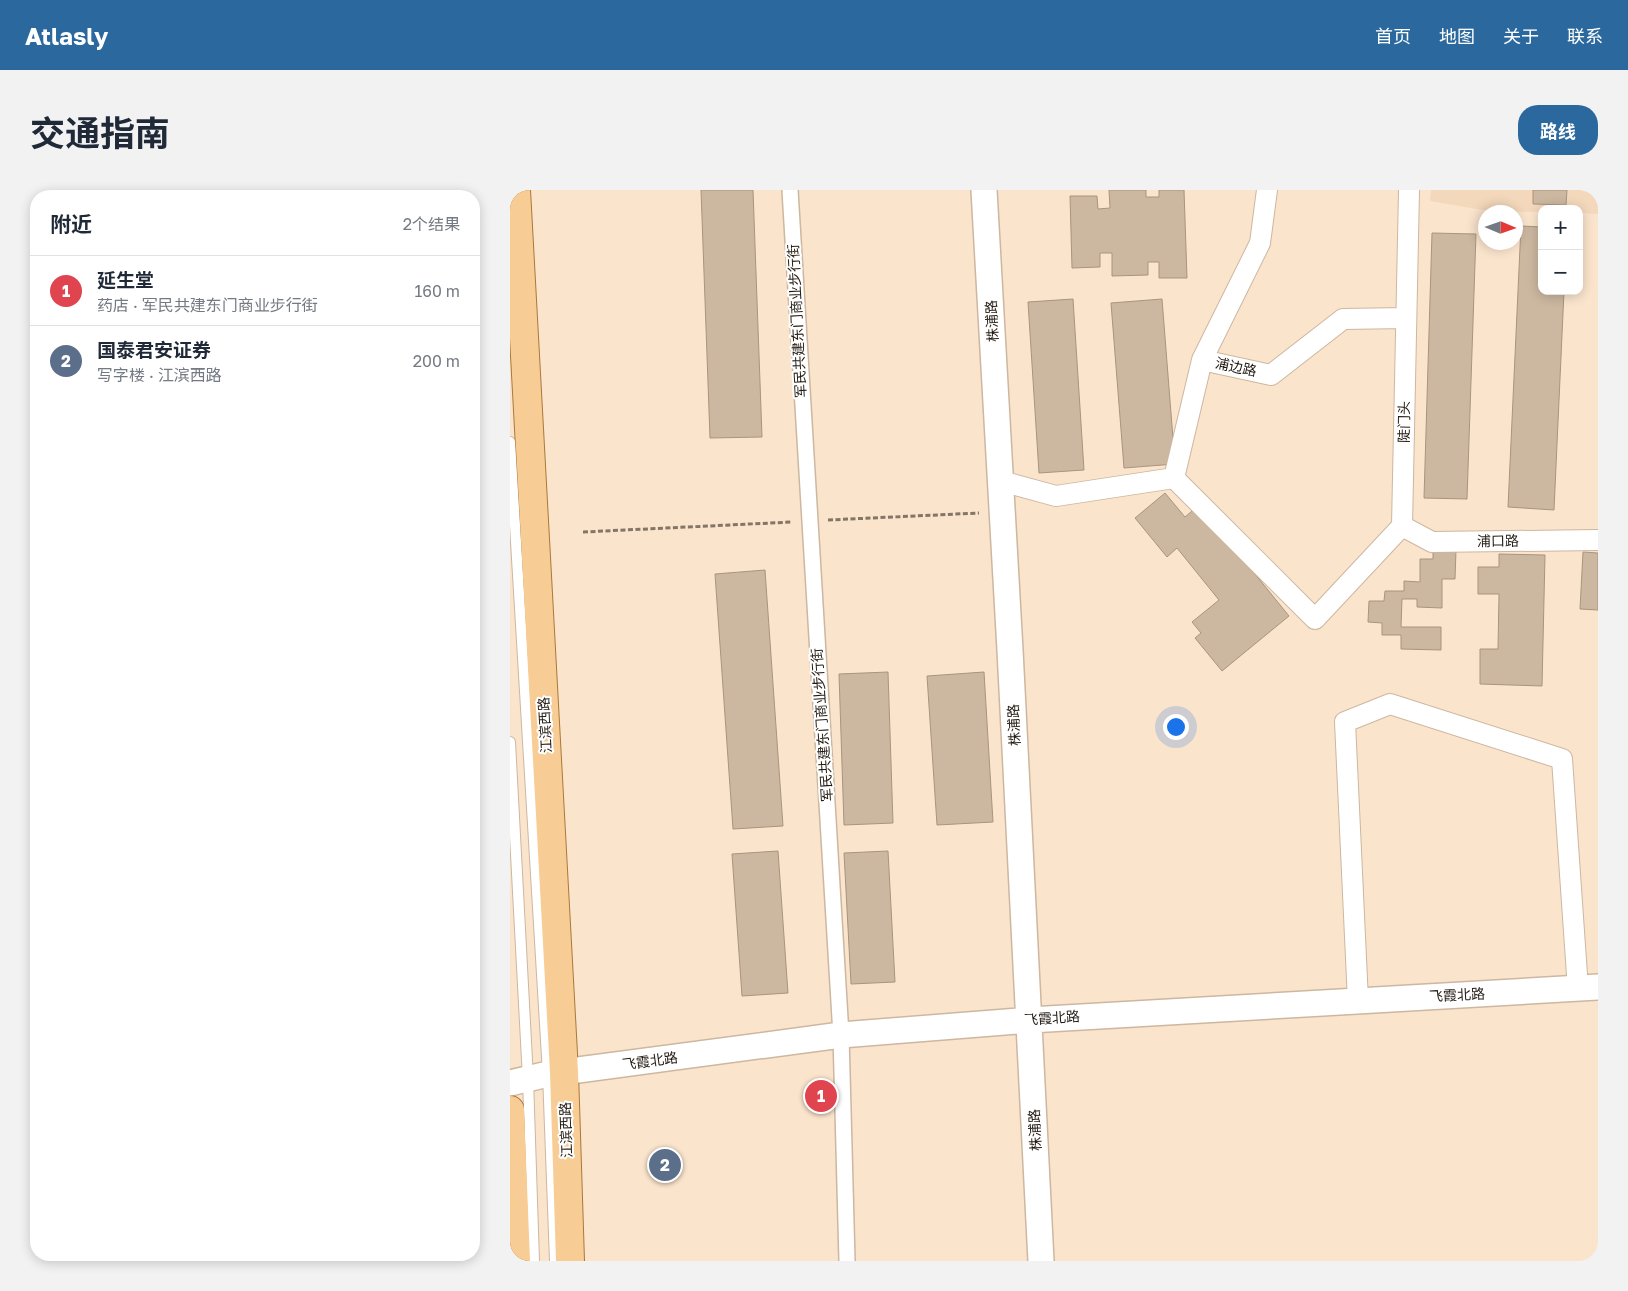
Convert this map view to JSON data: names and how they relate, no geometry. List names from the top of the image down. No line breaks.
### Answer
{"streets":{"main road":["江滨西路"],"street":["军民共建东门商业步行街","株浦路","浦边路","陡门头","浦口路","飞霞北路"]},"crossings":[["军民共建东门商业步行街","飞霞北路"],["株浦路","飞霞北路"],["浦边路","陡门头"],["陡门头","浦口路"],["江滨西路","飞霞北路"]],"north":"right","page":{"header":"Atlasly","nav":["首页","地图","关于","联系"],"title":"交通指南","buttons":"路线","heading":["附近","2个结果"],"map_buttons":["+","−"],"list":[{"mark":"1","name":"延生堂","note":"药店 · 军民共建东门商业步行街","value":"160 m"},{"mark":"2","name":"国泰君安证券","note":"写字楼 · 江滨西路","value":"200 m"}],"pins":["1","2"]}}
